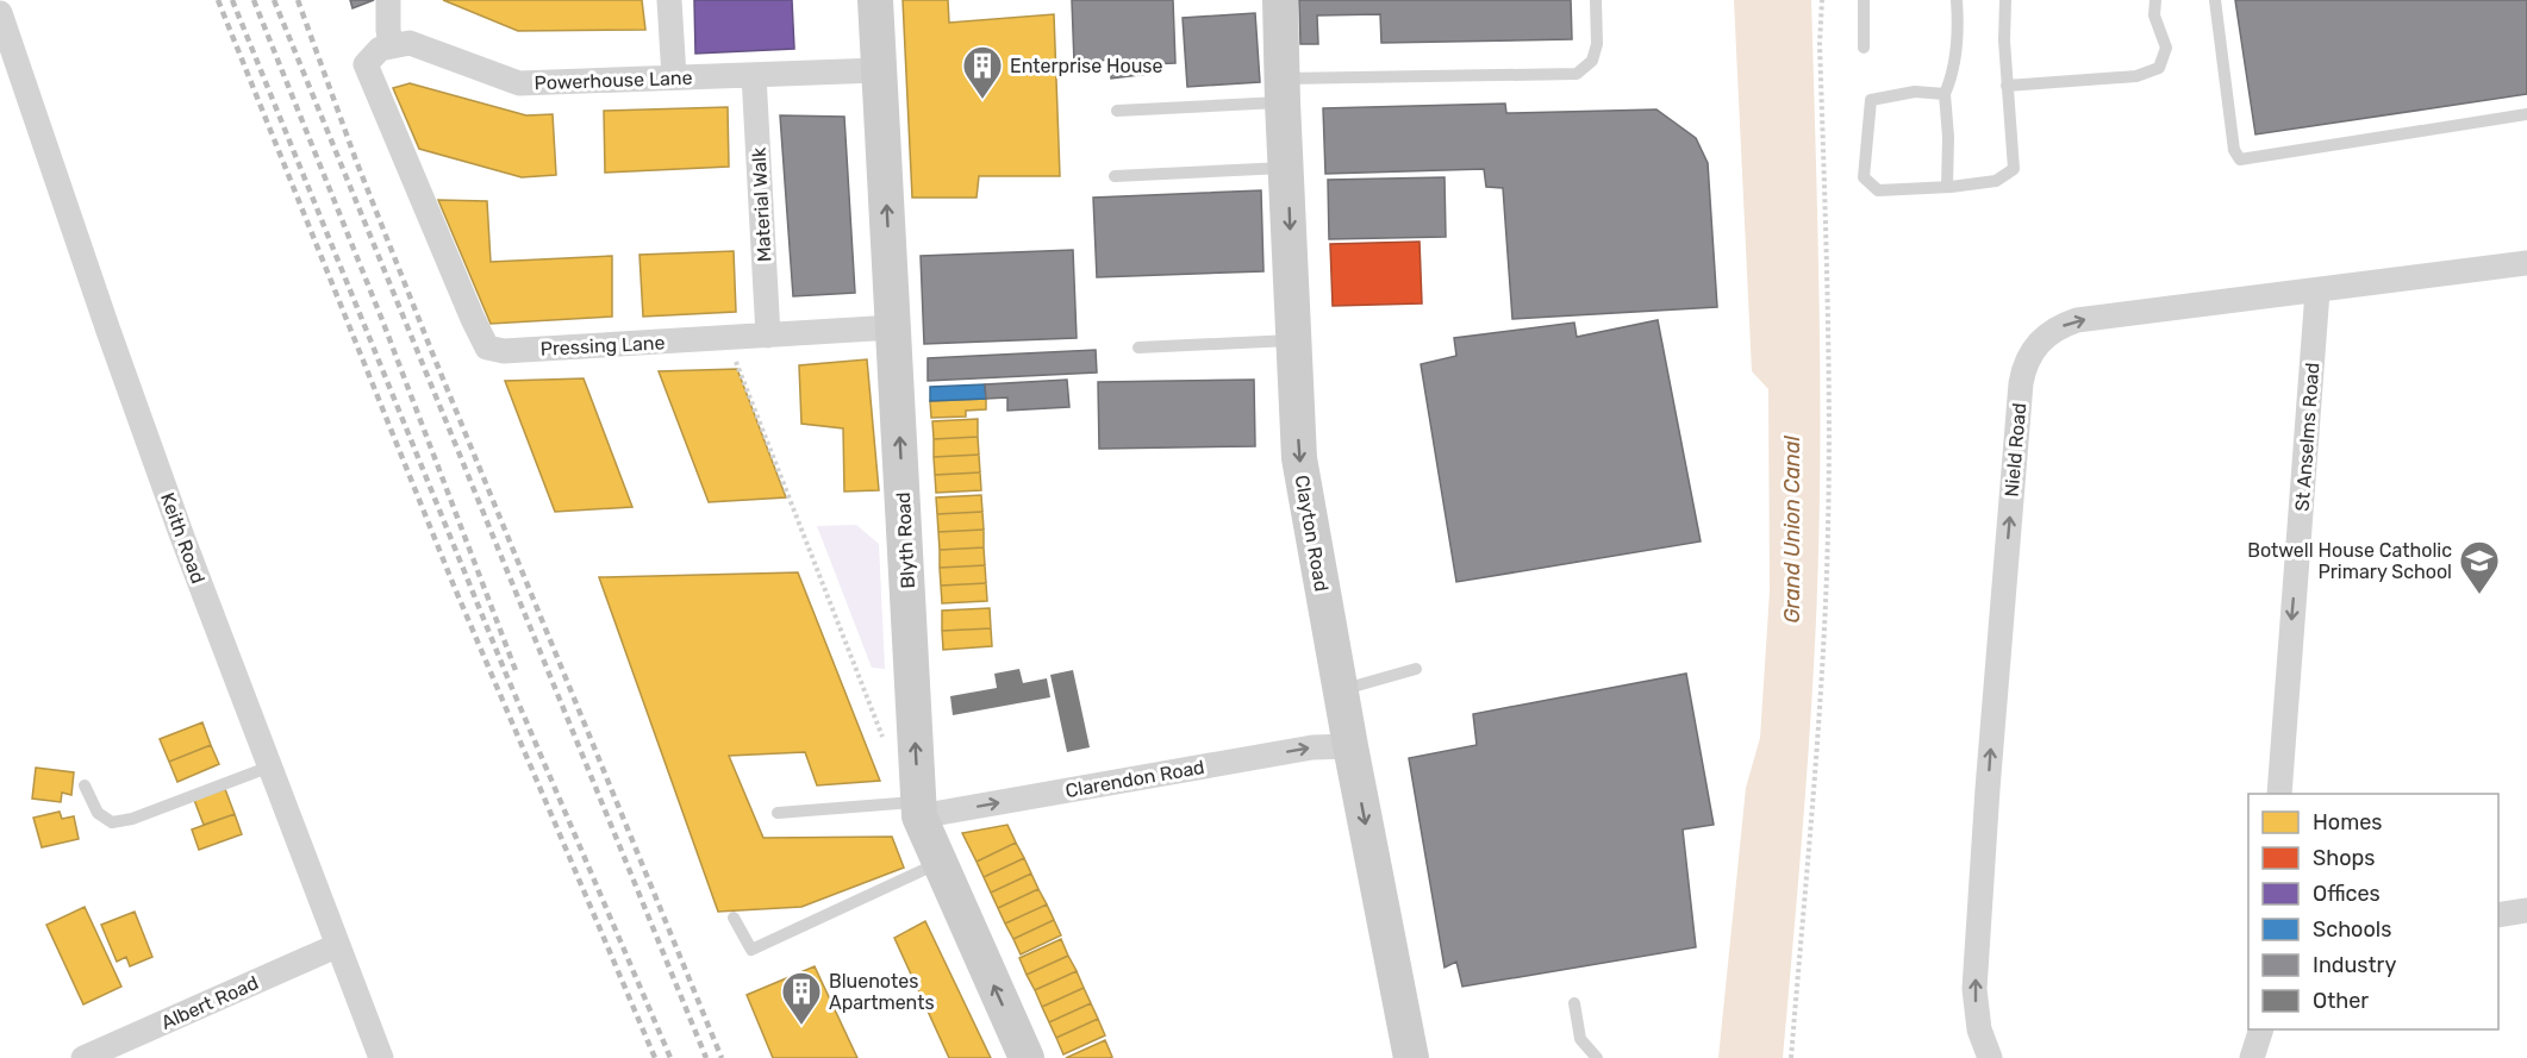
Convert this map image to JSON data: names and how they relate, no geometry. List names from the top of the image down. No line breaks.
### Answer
{"streets":{"street":["Powerhouse Lane","Material Walk","Pressing Lane","St Anselms Road","Nield Road","Clayton Road","Keith Road","Blyth Road","Clarendon Road","Albert Road"]},"crossings":[["Powerhouse Lane","Material Walk"],["Powerhouse Lane","Pressing Lane"],["Powerhouse Lane","Blyth Road"],["Material Walk","Pressing Lane"],["Pressing Lane","Blyth Road"],["St Anselms Road","Nield Road"],["Clayton Road","Clarendon Road"],["Keith Road","Albert Road"],["Blyth Road","Clarendon Road"]],"one_way":["St Anselms Road","Nield Road","Clayton Road","Blyth Road","Clarendon Road"],"water":["Grand Union Canal"],"places":{"building":["Enterprise House","Bluenotes Apartments"],"school or university":["Botwell House Catholic Primary School"]},"legend":["Homes","Shops","Offices","Schools","Industry","Other"]}
